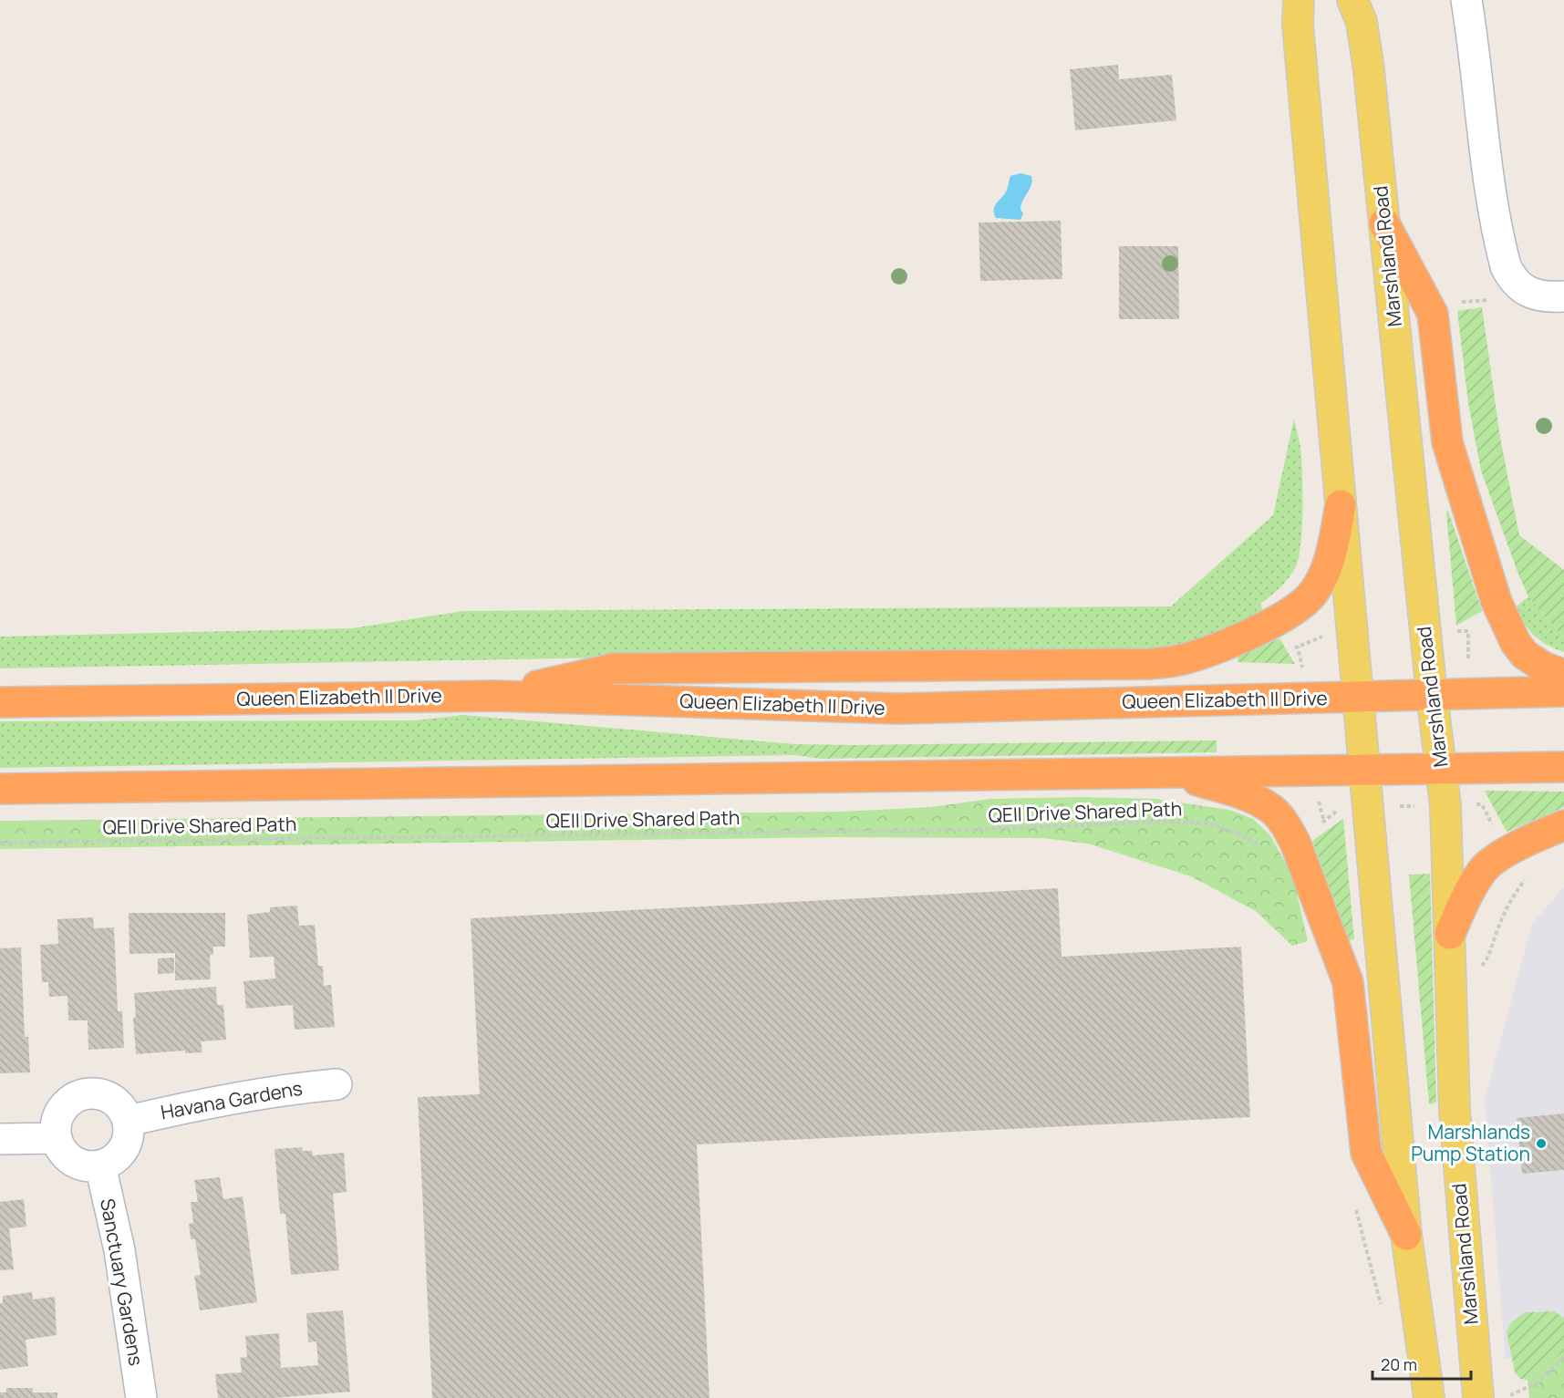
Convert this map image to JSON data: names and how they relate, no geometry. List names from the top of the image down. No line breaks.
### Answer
{"streets":{"highway":["Queen Elizabeth II Drive"],"main road":["Marshland Road"],"street":["Havana Gardens","Sanctuary Gardens"],"path":["QEII Drive Shared Path"]},"crossings":[["Marshland Road","Queen Elizabeth II Drive"],["Havana Gardens","Sanctuary Gardens"]],"places":["Marshlands Pump Station"],"scale_bar":"20 m"}
